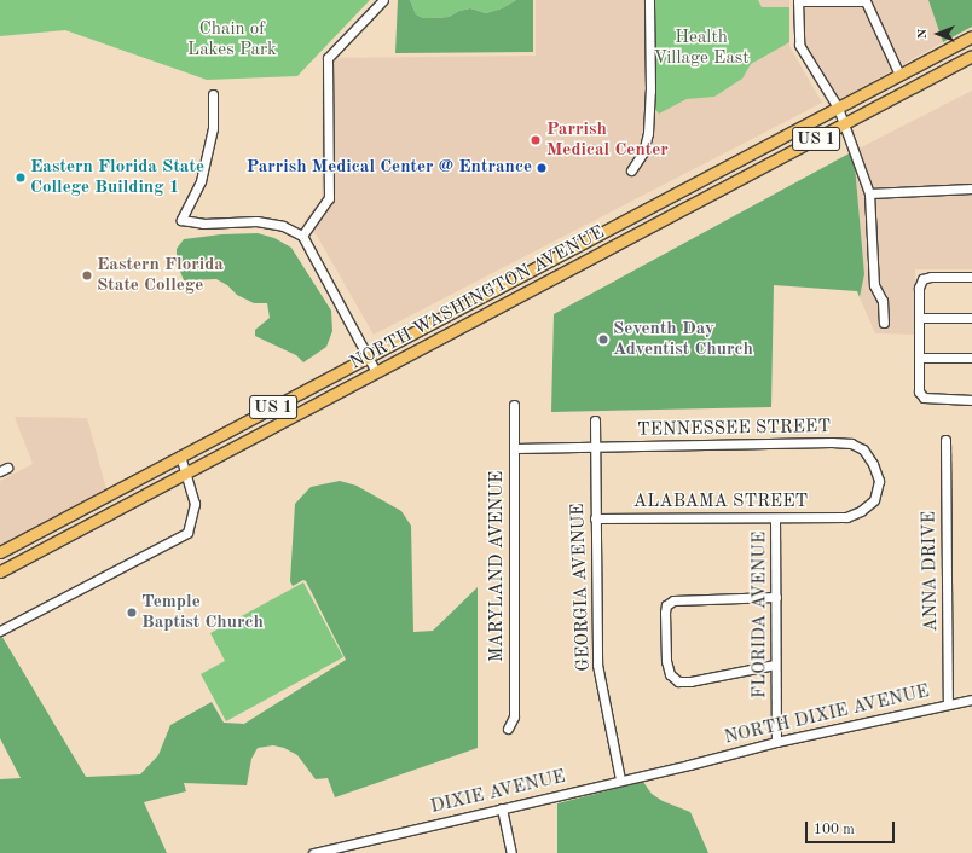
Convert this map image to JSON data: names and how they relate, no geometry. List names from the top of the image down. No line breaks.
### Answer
{"streets":{"main road":["US 1","NORTH WASHINGTON AVENUE"],"street":["TENNESSEE STREET","ALABAMA STREET","MARYLAND AVENUE","ANNA DRIVE","GEORGIA AVENUE","FLORIDA AVENUE","NORTH DIXIE AVENUE","DIXIE AVENUE"]},"crossings":[["TENNESSEE STREET","ALABAMA STREET"],["TENNESSEE STREET","MARYLAND AVENUE"],["TENNESSEE STREET","GEORGIA AVENUE"],["ALABAMA STREET","GEORGIA AVENUE"],["ALABAMA STREET","FLORIDA AVENUE"],["ANNA DRIVE","NORTH DIXIE AVENUE"],["GEORGIA AVENUE","DIXIE AVENUE"],["FLORIDA AVENUE","NORTH DIXIE AVENUE"],["NORTH DIXIE AVENUE","DIXIE AVENUE"]],"parks":["Chain of Lakes Park","Health Village East"],"places":["Parrish Medical Center","Parrish Medical Center @ Entrance","Eastern Florida State College Building 1","Eastern Florida State College","Seventh Day Adventist Church","Temple Baptist Church"],"scale_bar":"100 m","north":"left"}
